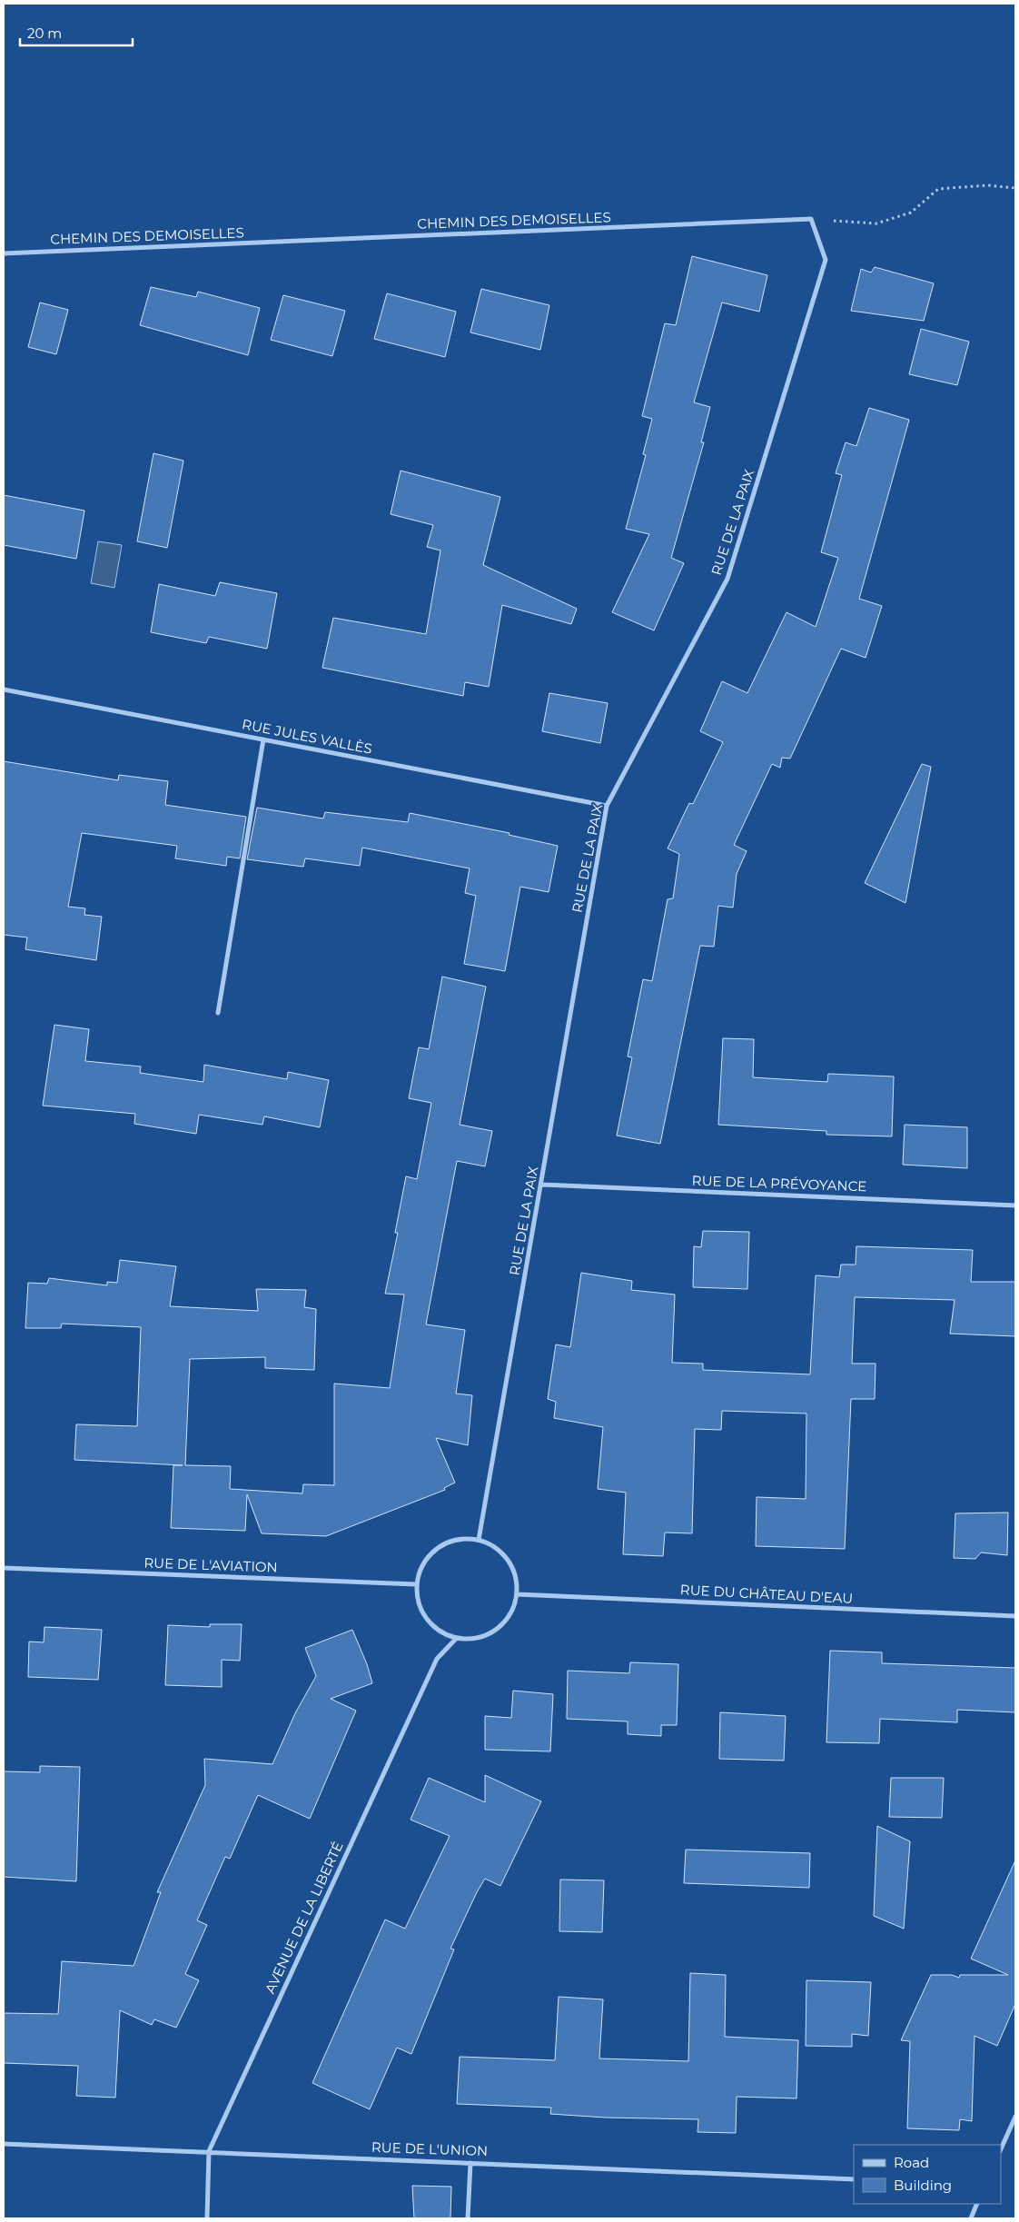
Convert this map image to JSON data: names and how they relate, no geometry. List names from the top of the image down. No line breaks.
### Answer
{"streets":{"street":["CHEMIN DES DEMOISELLES","RUE DE LA PAIX","RUE JULES VALLÈS","RUE DE LA PRÉVOYANCE","RUE DE L'AVIATION","RUE DU CHÂTEAU D'EAU","AVENUE DE LA LIBERTÉ","RUE DE L'UNION"]},"crossings":[["CHEMIN DES DEMOISELLES","RUE DE LA PAIX"],["RUE DE LA PAIX","RUE JULES VALLÈS"],["RUE DE LA PAIX","RUE DE LA PRÉVOYANCE"],["RUE DE LA PAIX","RUE DE L'AVIATION"],["RUE DE LA PAIX","RUE DU CHÂTEAU D'EAU"],["RUE DE LA PAIX","AVENUE DE LA LIBERTÉ"],["RUE DE L'AVIATION","RUE DU CHÂTEAU D'EAU"],["RUE DE L'AVIATION","AVENUE DE LA LIBERTÉ"],["RUE DU CHÂTEAU D'EAU","AVENUE DE LA LIBERTÉ"],["AVENUE DE LA LIBERTÉ","RUE DE L'UNION"]],"legend":["Road","Building"],"scale_bar":"20 m"}
